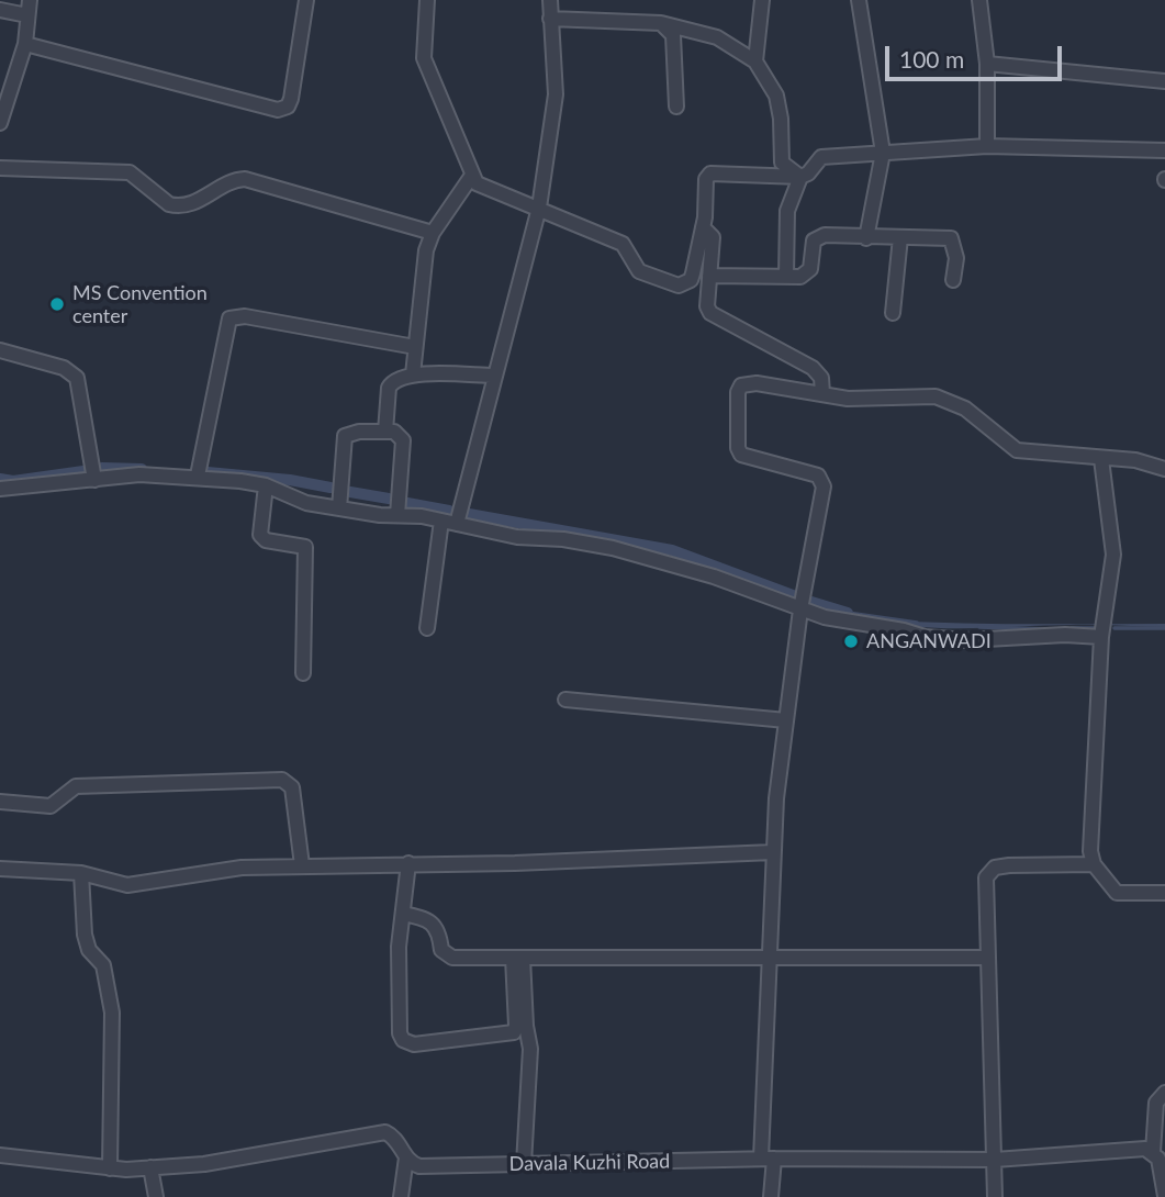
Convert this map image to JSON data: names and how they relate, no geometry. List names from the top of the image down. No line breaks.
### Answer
{"streets":{"street":["Davala Kuzhi Road"]},"places":["MS Convention center","ANGANWADI"],"scale_bar":"100 m"}
